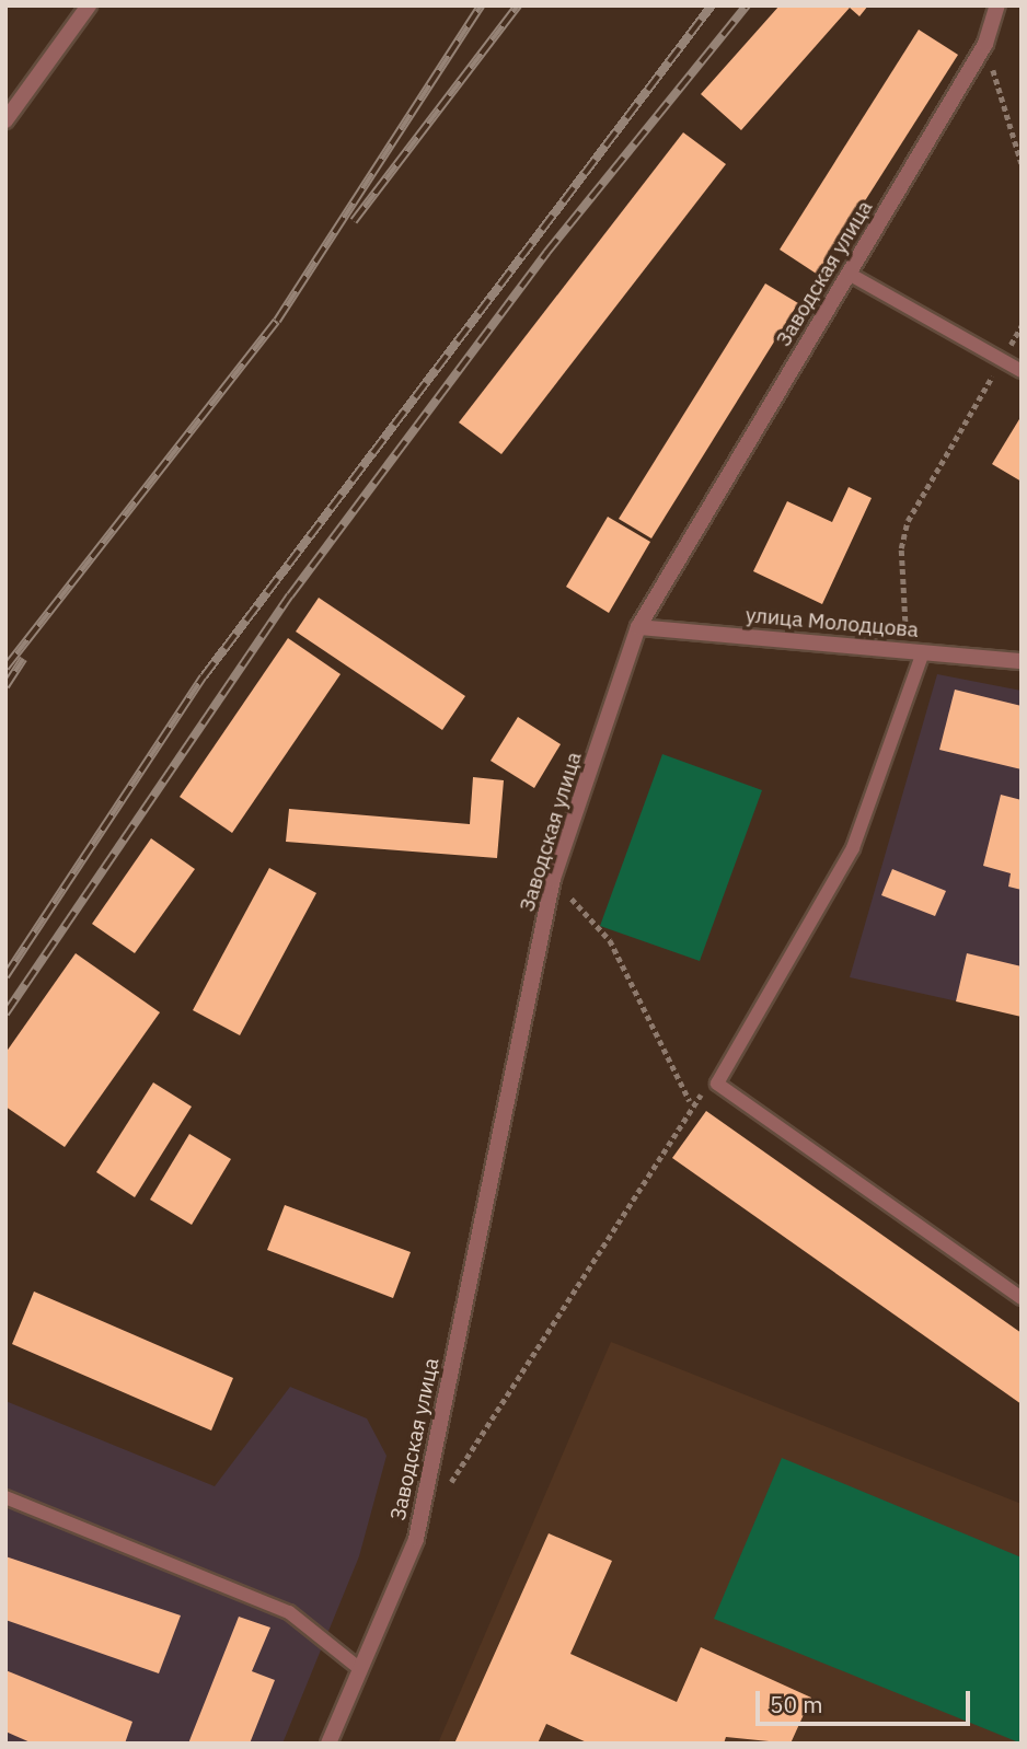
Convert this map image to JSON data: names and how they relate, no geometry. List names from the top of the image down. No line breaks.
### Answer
{"streets":{"street":["Заводская улица","улица Молодцова"]},"crossings":[["Заводская улица","улица Молодцова"]],"scale_bar":"50 m"}
